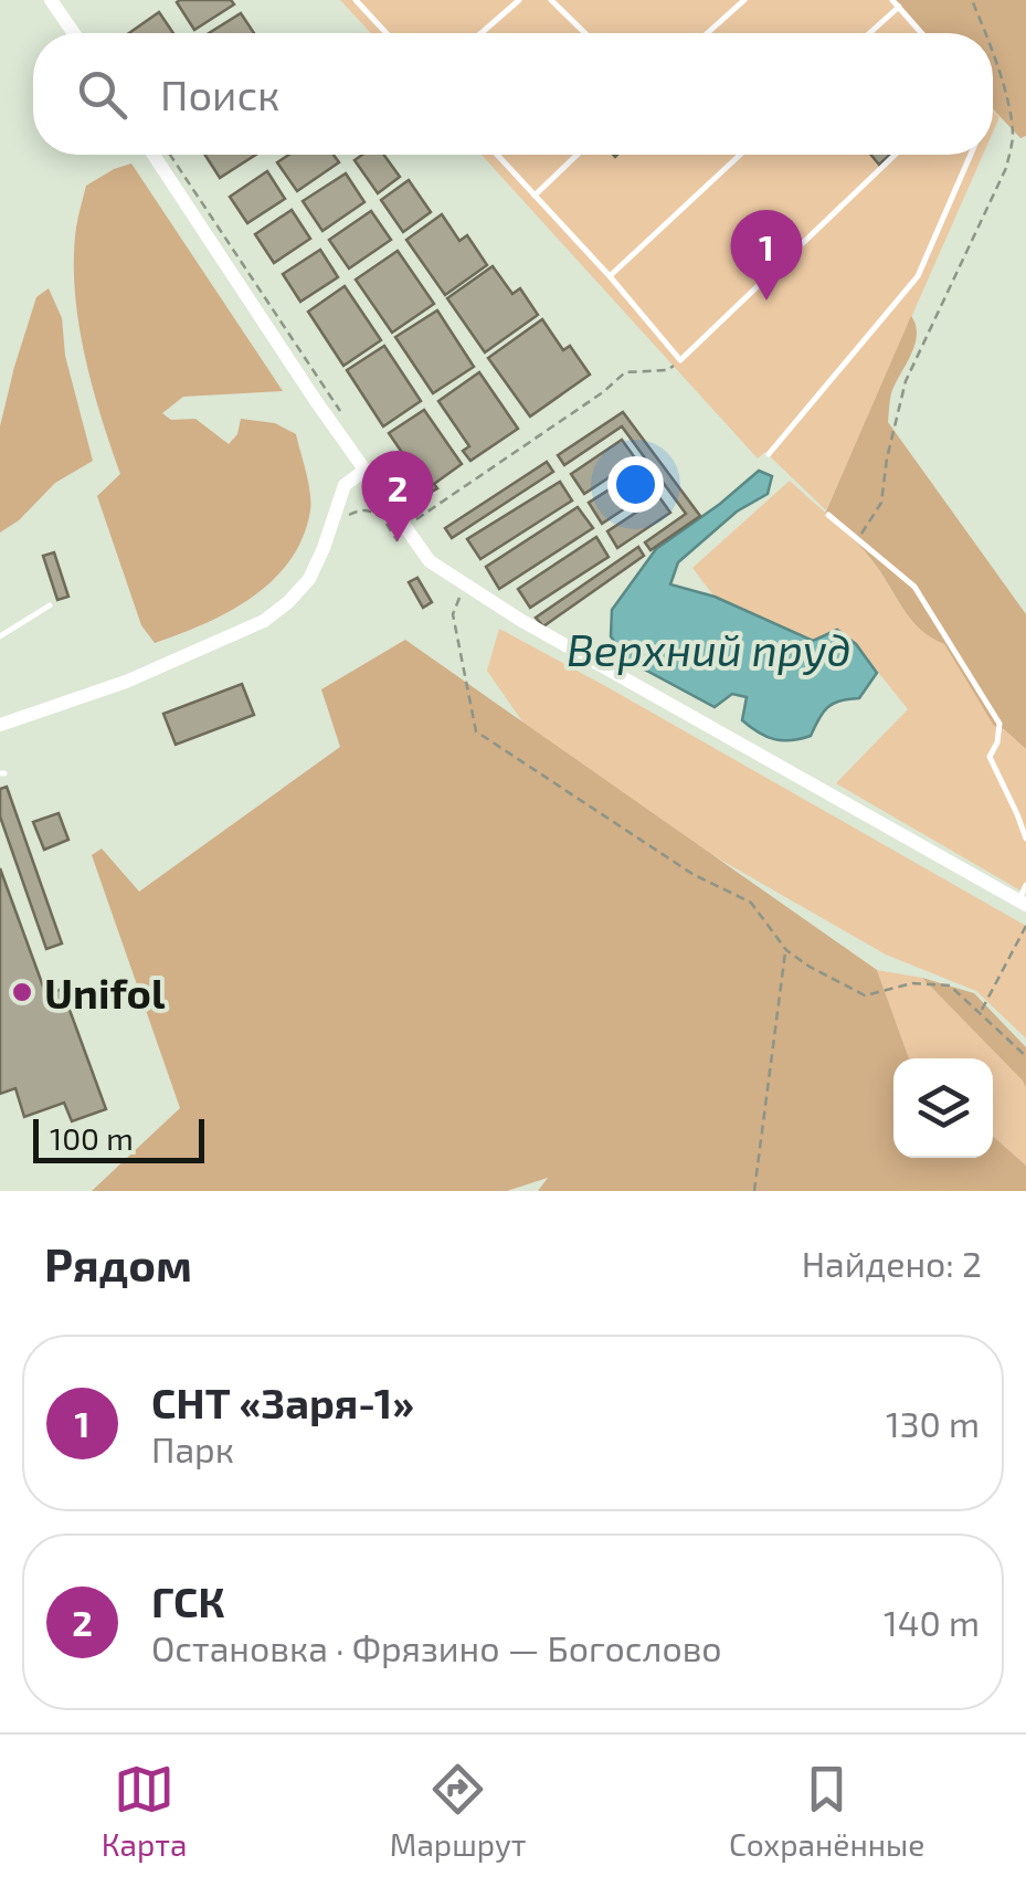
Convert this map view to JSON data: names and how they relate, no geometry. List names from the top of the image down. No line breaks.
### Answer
{"water":["Верхний пруд"],"places":["Unifol"],"scale_bar":"100 m","page":{"search":"Поиск","pins":["1","2"],"scale":"100 m","heading":["Рядом","Найдено: 2"],"list":[{"mark":"1","name":"СНТ «Заря-1»","note":"Парк","value":"130 m"},{"mark":"2","name":"ГСК","note":"Остановка · Фрязино — Богослово","value":"140 m"}],"nav":["Карта","Маршрут","Сохранённые"]}}
